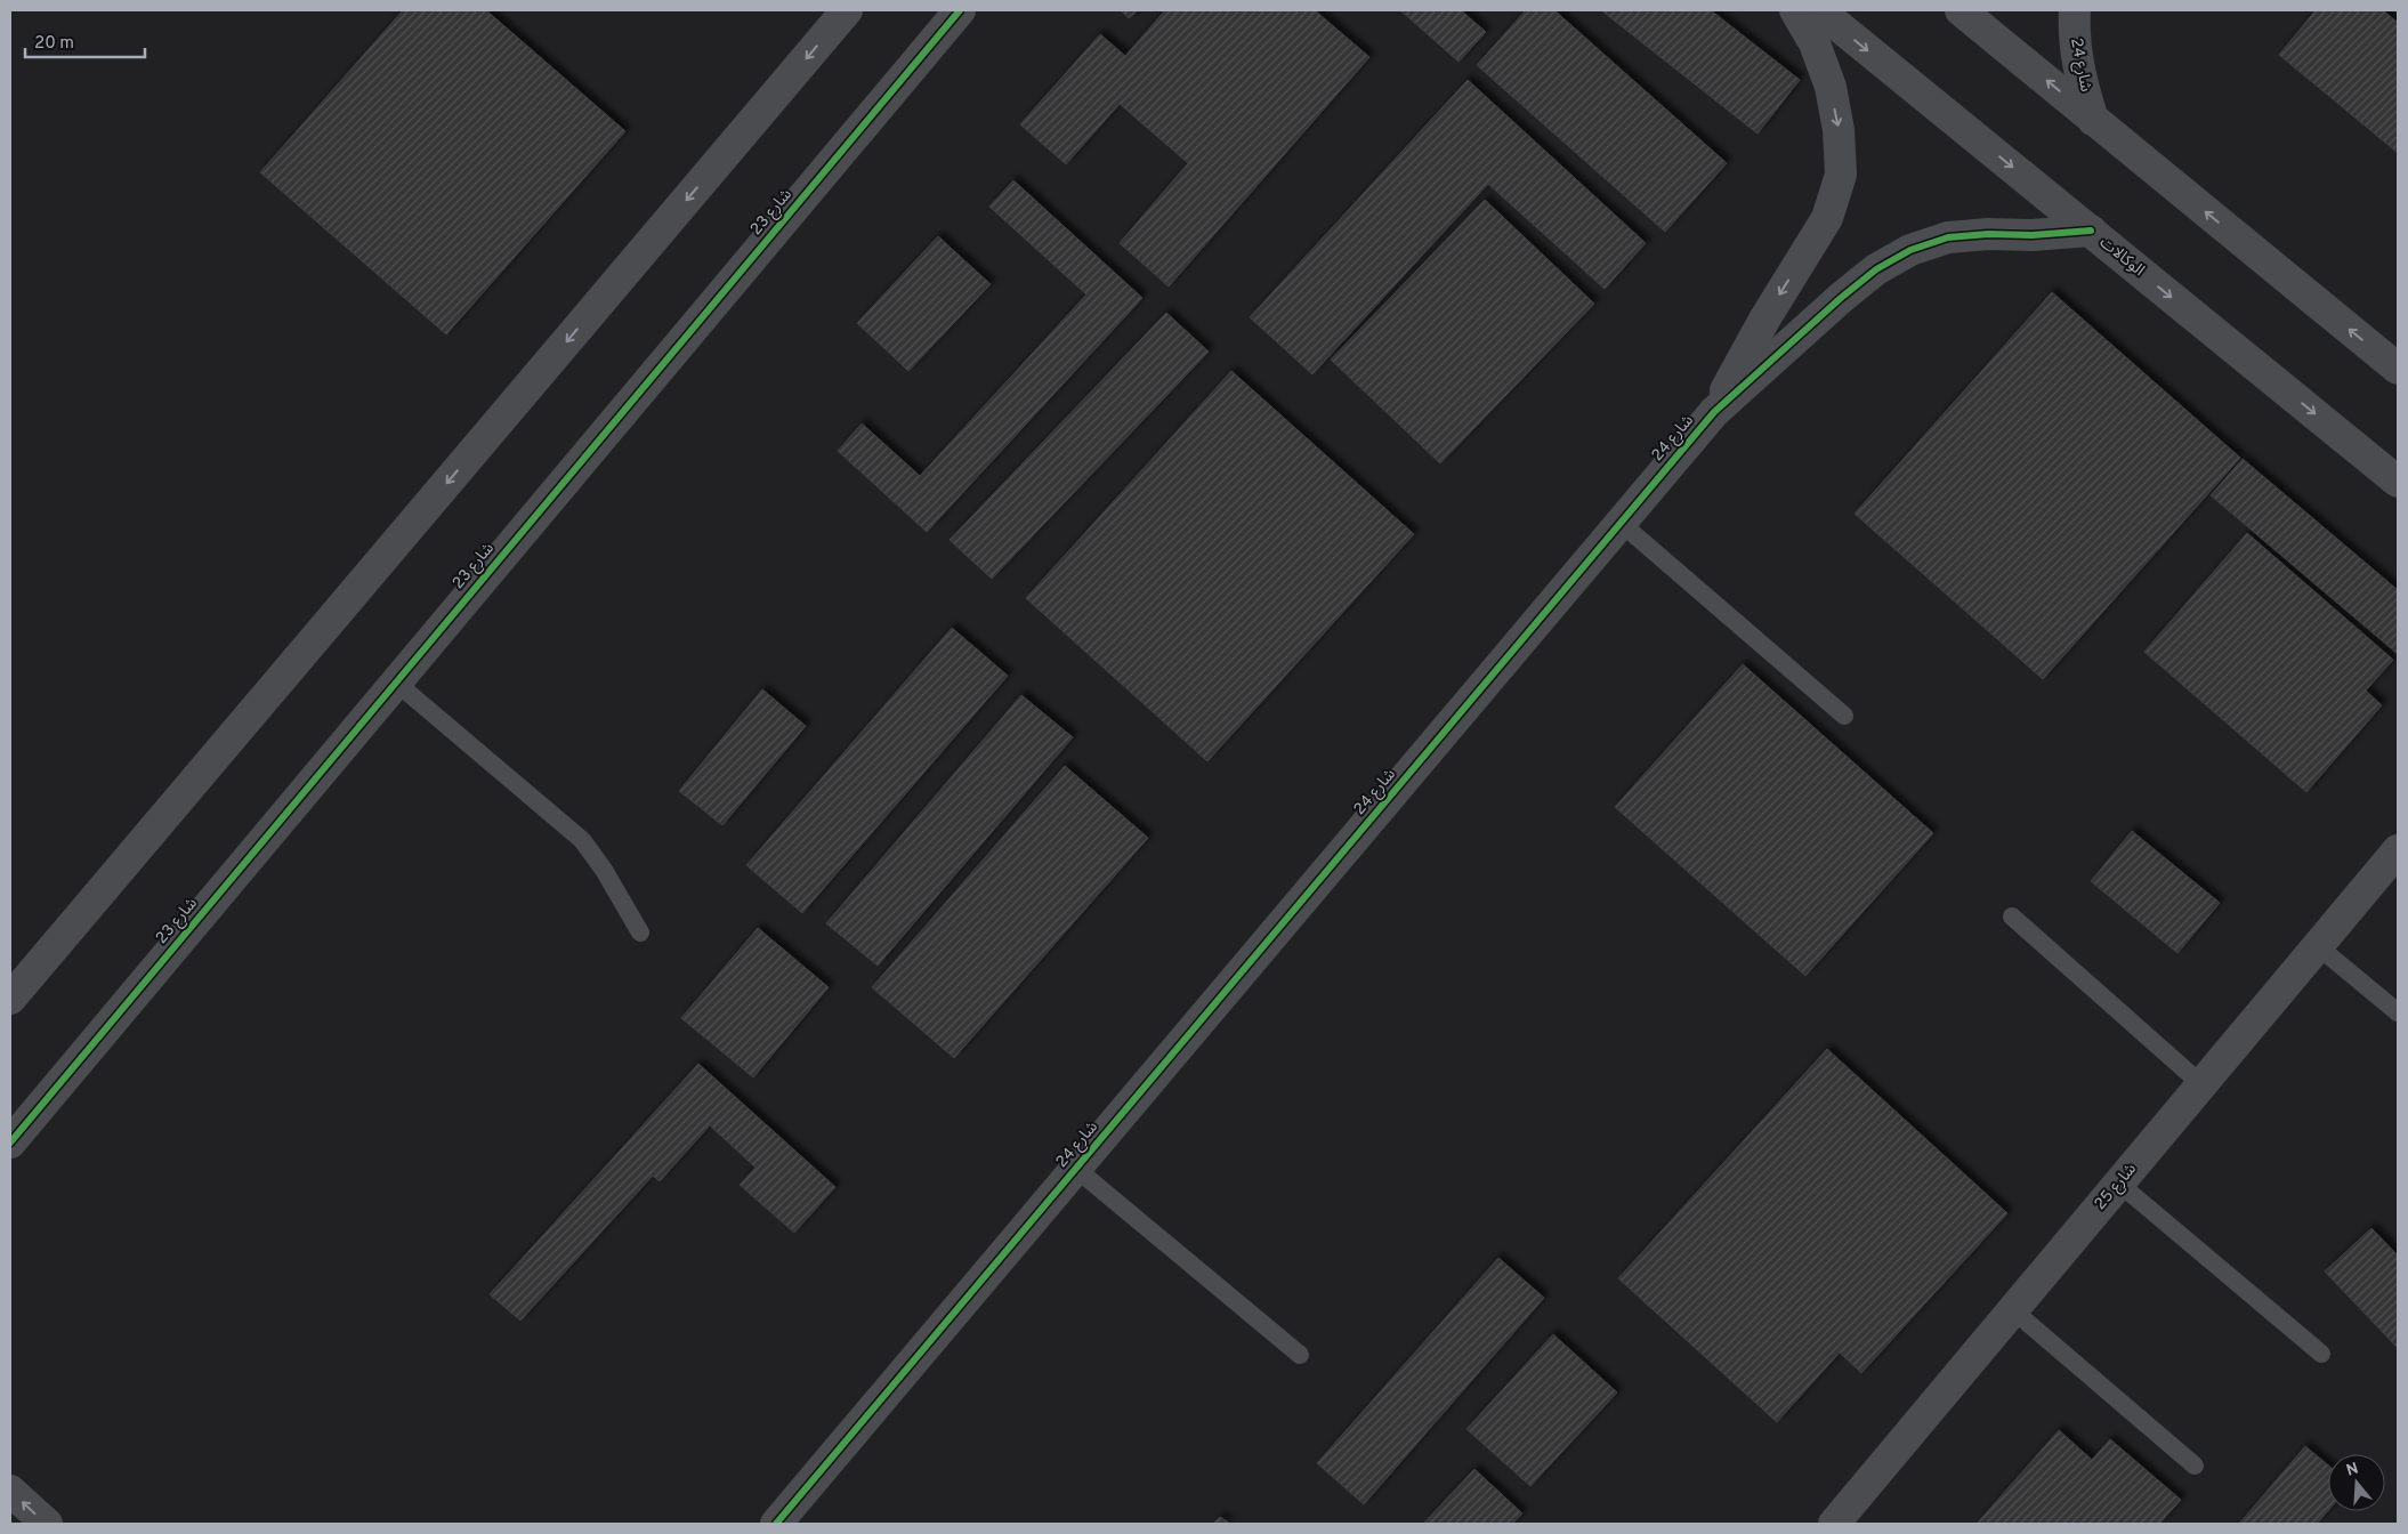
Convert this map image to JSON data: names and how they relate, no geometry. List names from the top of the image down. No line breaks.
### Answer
{"streets":{"street":["شارع 24","شارع 23","الوكالات","شارع 25"]},"crossings":[["شارع 24","الوكالات"]],"scale_bar":"20 m","north":"top"}
